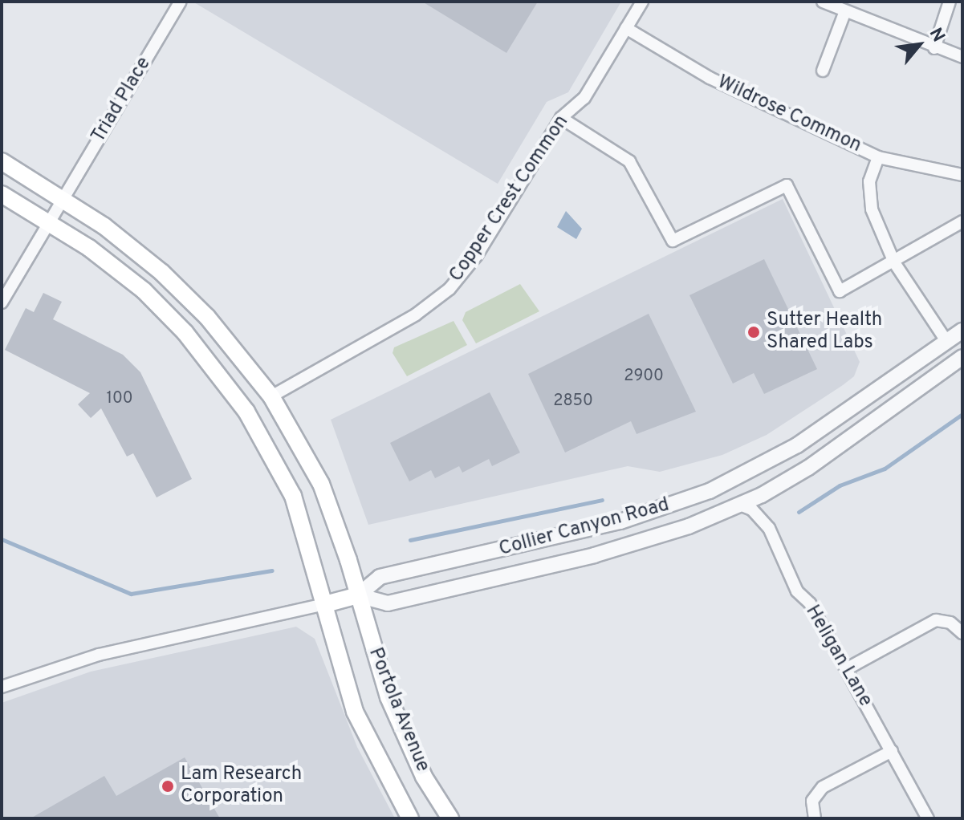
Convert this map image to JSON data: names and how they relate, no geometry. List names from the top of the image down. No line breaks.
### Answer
{"streets":{"main road":["Collier Canyon Road","Portola Avenue"],"street":["Triad Place","Wildrose Common","Copper Crest Common","Heligan Lane"]},"crossings":[["Triad Place","Portola Avenue"],["Wildrose Common","Copper Crest Common"],["Copper Crest Common","Portola Avenue"],["Collier Canyon Road","Heligan Lane"],["Collier Canyon Road","Portola Avenue"]],"places":["Sutter Health Shared Labs","Lam Research Corporation"],"house_numbers":["2900","100","2850"],"north":"top right"}
